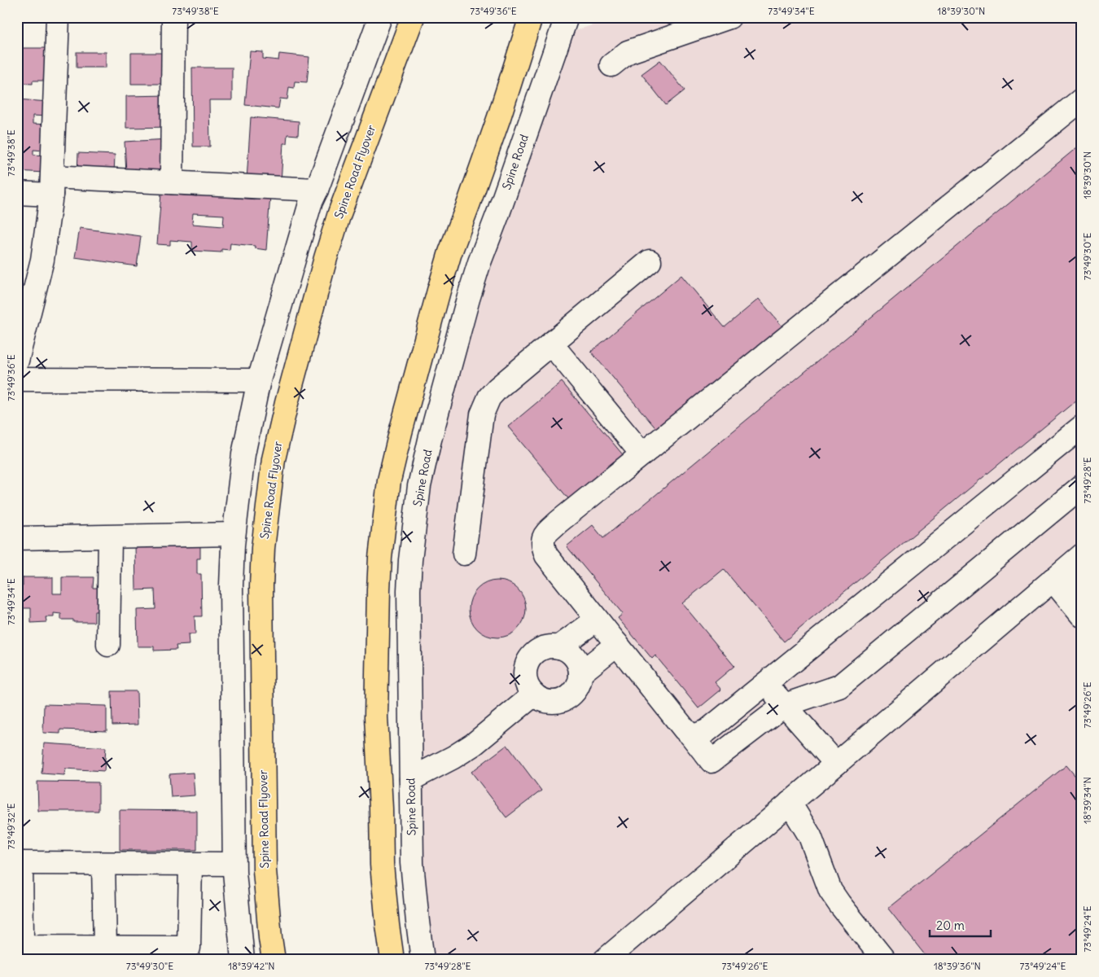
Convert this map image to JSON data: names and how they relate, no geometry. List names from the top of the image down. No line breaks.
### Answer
{"streets":{"main road":["Spine Road Flyover"],"street":["Spine Road"]},"scale_bar":"20 m","coordinates":["73°49'38\"E","73°49'36\"E","73°49'34\"E","18°39'30\"N","73°49'30\"E","73°49'28\"E","73°49'26\"E","18°39'34\"N","73°49'32\"E","73°49'24\"E","18°39'42\"N","18°39'36\"N"]}
